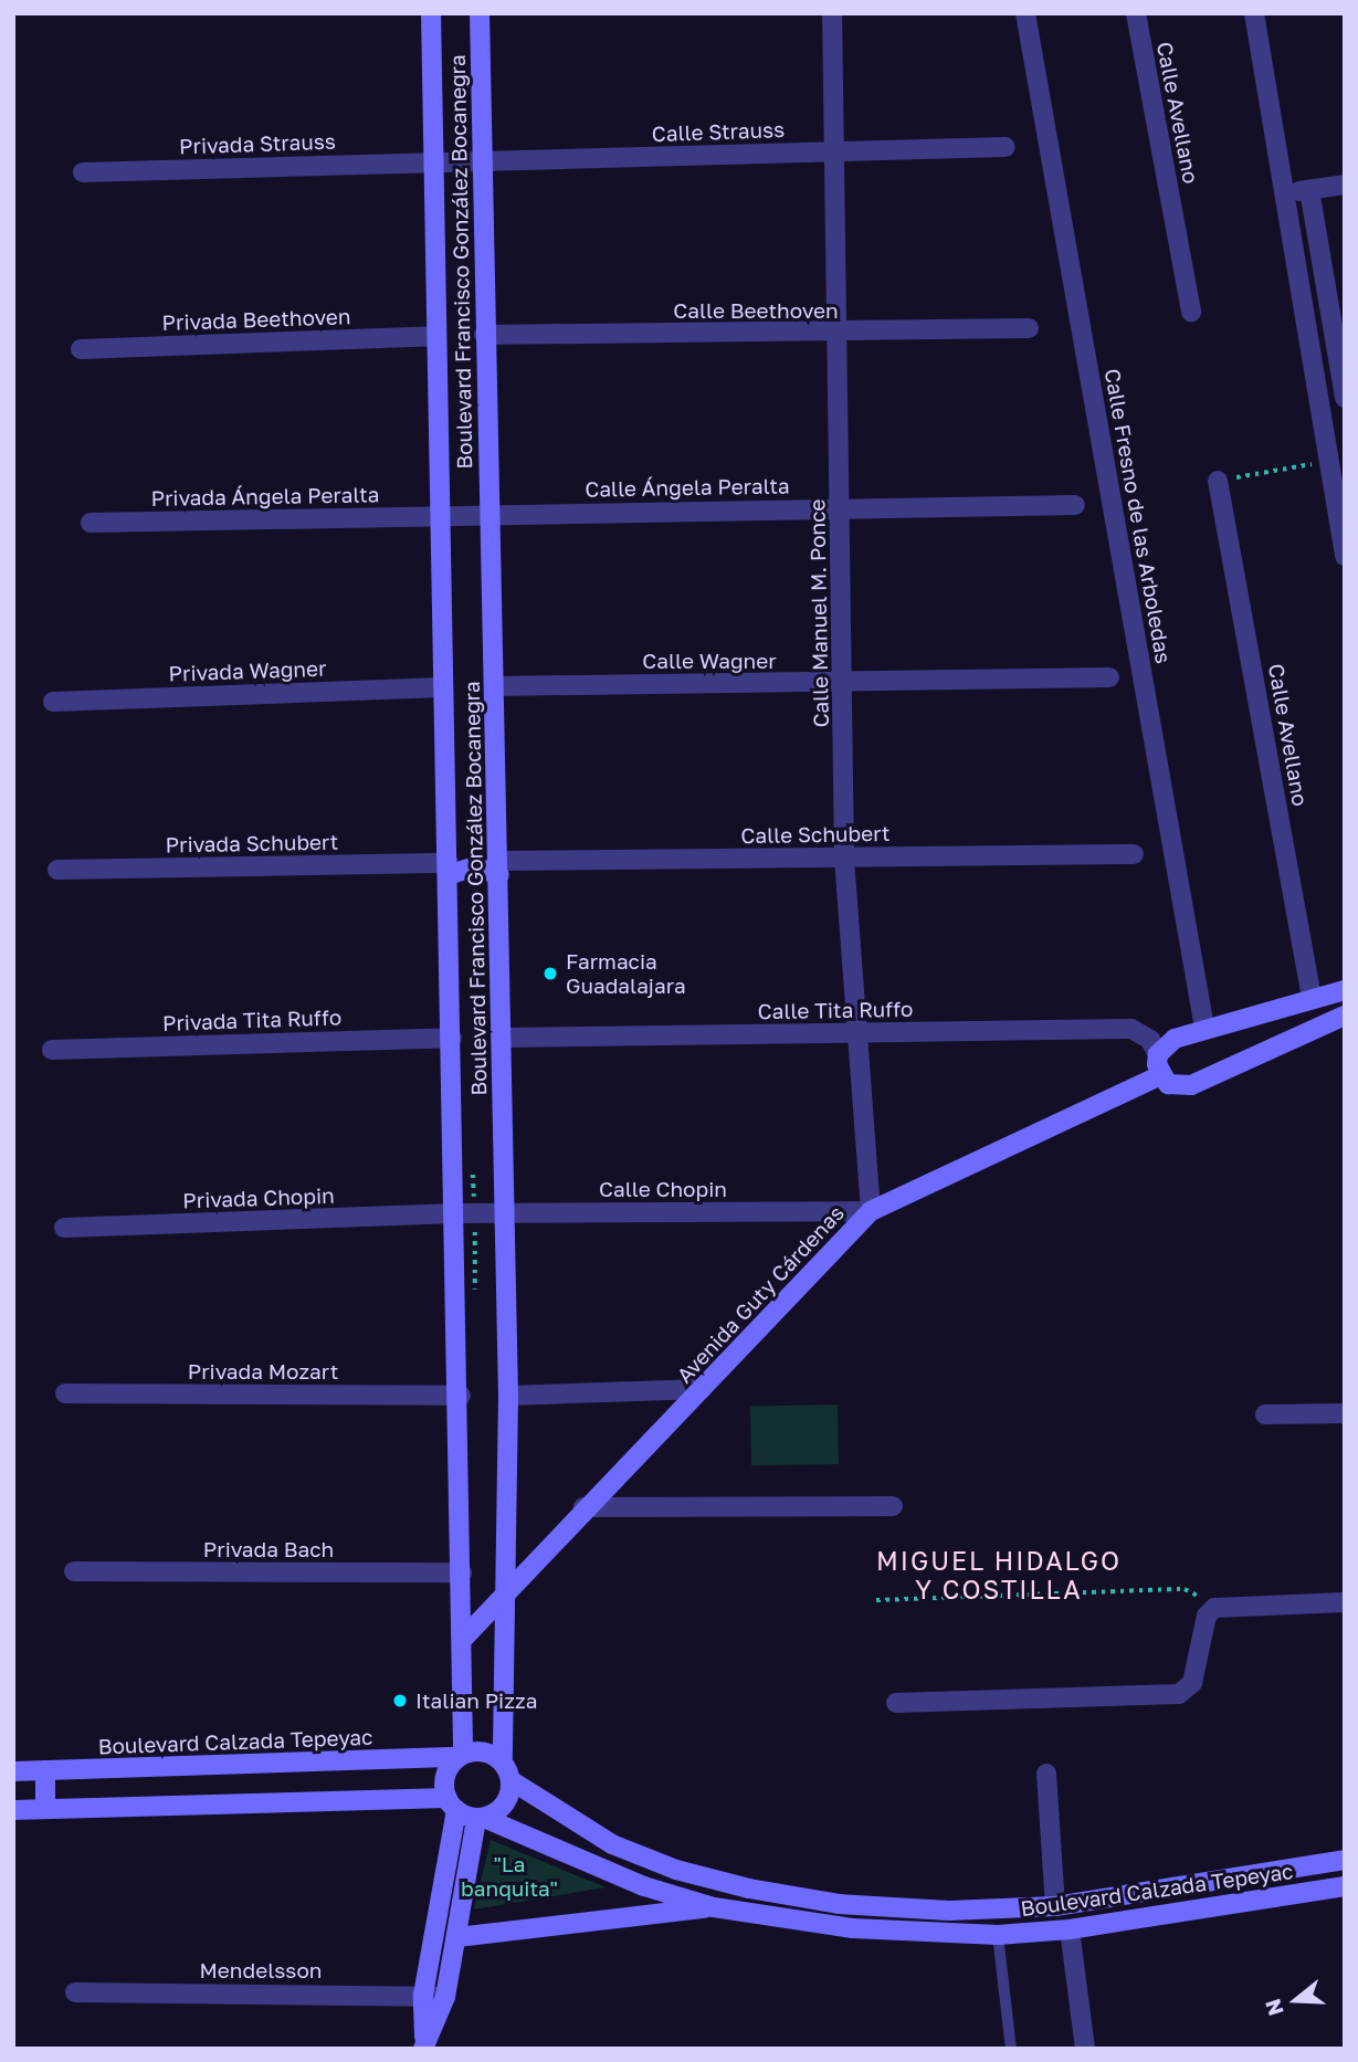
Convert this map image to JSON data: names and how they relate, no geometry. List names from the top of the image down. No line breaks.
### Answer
{"streets":{"main road":["Boulevard Francisco González Bocanegra","Avenida Guty Cárdenas","Boulevard Calzada Tepeyac"],"street":["Calle Avellano","Calle Strauss","Privada Strauss","Calle Beethoven","Privada Beethoven","Calle Ángela Peralta","Privada Ángela Peralta","Calle Fresno de las Arboledas","Calle Manuel M. Ponce","Calle Wagner","Privada Wagner","Calle Schubert","Privada Schubert","Calle Tita Ruffo","Privada Tita Ruffo","Calle Chopin","Privada Chopin","Privada Mozart","Privada Bach","Mendelsson"]},"crossings":[["Calle Strauss","Privada Strauss"],["Calle Strauss","Boulevard Francisco González Bocanegra"],["Calle Strauss","Calle Manuel M. Ponce"],["Privada Strauss","Boulevard Francisco González Bocanegra"],["Boulevard Francisco González Bocanegra","Calle Beethoven"],["Boulevard Francisco González Bocanegra","Privada Beethoven"],["Boulevard Francisco González Bocanegra","Calle Ángela Peralta"],["Boulevard Francisco González Bocanegra","Privada Ángela Peralta"],["Boulevard Francisco González Bocanegra","Calle Wagner"],["Boulevard Francisco González Bocanegra","Privada Wagner"],["Boulevard Francisco González Bocanegra","Calle Schubert"],["Boulevard Francisco González Bocanegra","Privada Schubert"],["Boulevard Francisco González Bocanegra","Calle Tita Ruffo"],["Boulevard Francisco González Bocanegra","Privada Tita Ruffo"],["Boulevard Francisco González Bocanegra","Calle Chopin"],["Boulevard Francisco González Bocanegra","Privada Chopin"],["Boulevard Francisco González Bocanegra","Avenida Guty Cárdenas"],["Boulevard Francisco González Bocanegra","Privada Mozart"],["Boulevard Francisco González Bocanegra","Privada Bach"],["Boulevard Francisco González Bocanegra","Boulevard Calzada Tepeyac"],["Calle Beethoven","Calle Manuel M. Ponce"],["Calle Ángela Peralta","Privada Ángela Peralta"],["Calle Ángela Peralta","Calle Manuel M. Ponce"],["Calle Manuel M. Ponce","Calle Wagner"],["Calle Manuel M. Ponce","Calle Schubert"],["Calle Manuel M. Ponce","Calle Tita Ruffo"],["Calle Manuel M. Ponce","Calle Chopin"],["Calle Manuel M. Ponce","Avenida Guty Cárdenas"],["Calle Chopin","Privada Chopin"],["Calle Chopin","Avenida Guty Cárdenas"]],"districts":["MIGUEL HIDALGO Y COSTILLA"],"parks":["\"La banquita\""],"places":["Farmacia Guadalajara","Italian Pizza"],"north":"left"}
